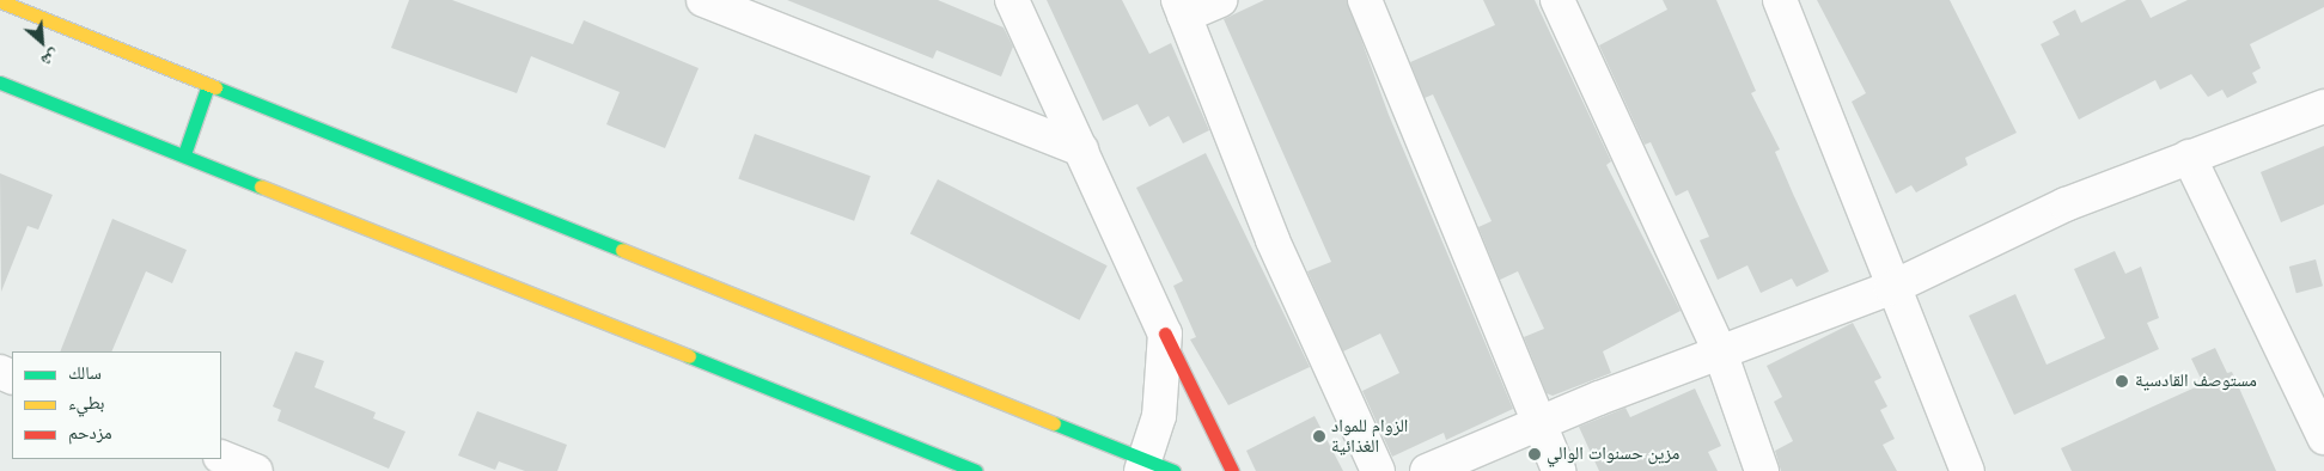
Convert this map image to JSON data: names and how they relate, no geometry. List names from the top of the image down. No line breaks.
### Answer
{"places":["مستوصف القادسية","الزوام للمواد الغذائية","مزين حسنوات الوالي"],"legend":["سالك","بطيء","مزدحم"],"north":"bottom right"}
